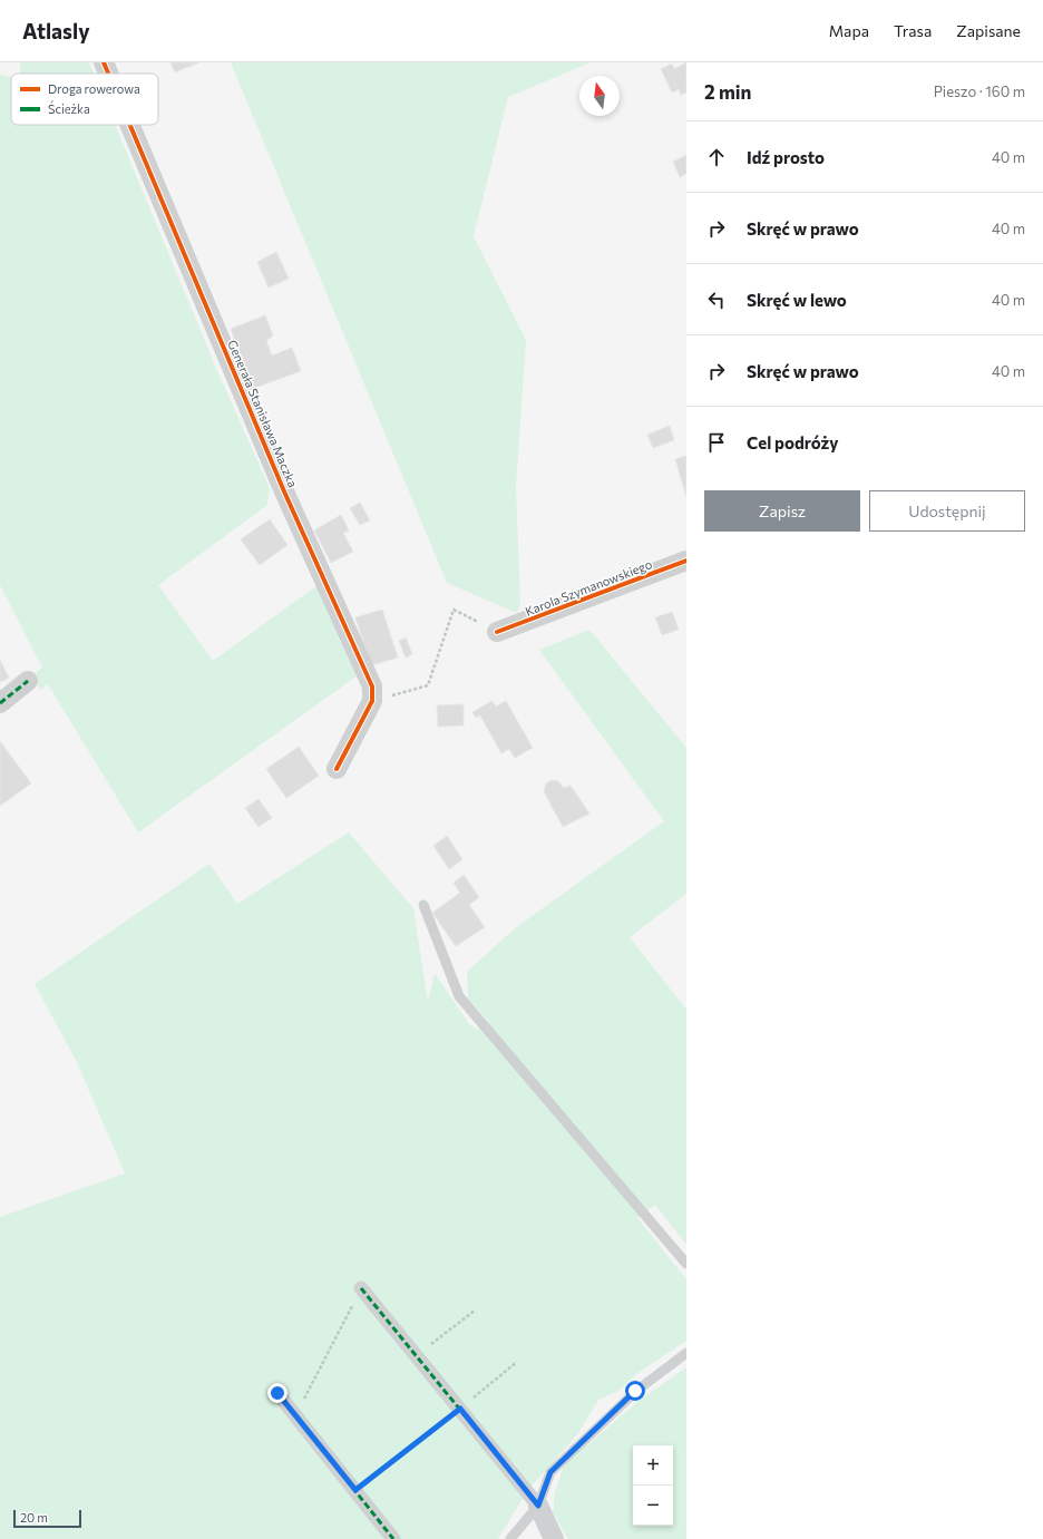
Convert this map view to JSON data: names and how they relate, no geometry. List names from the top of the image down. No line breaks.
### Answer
{"streets":{"street":["Generała Stanisława Maczka","Karola Szymanowskiego"]},"legend":["Droga rowerowa","Ścieżka"],"scale_bar":"20 m","north":"top","page":{"header":"Atlasly","nav":["Mapa","Trasa","Zapisane"],"heading":["2 min","Pieszo · 160 m"],"list":[["Idź prosto","40 m"],["Skręć w prawo","40 m"],["Skręć w lewo","40 m"],["Skręć w prawo","40 m"],"Cel podróży"],"buttons":["Zapisz","Udostępnij"],"map_buttons":["+","−"],"scale":"20 m"}}
